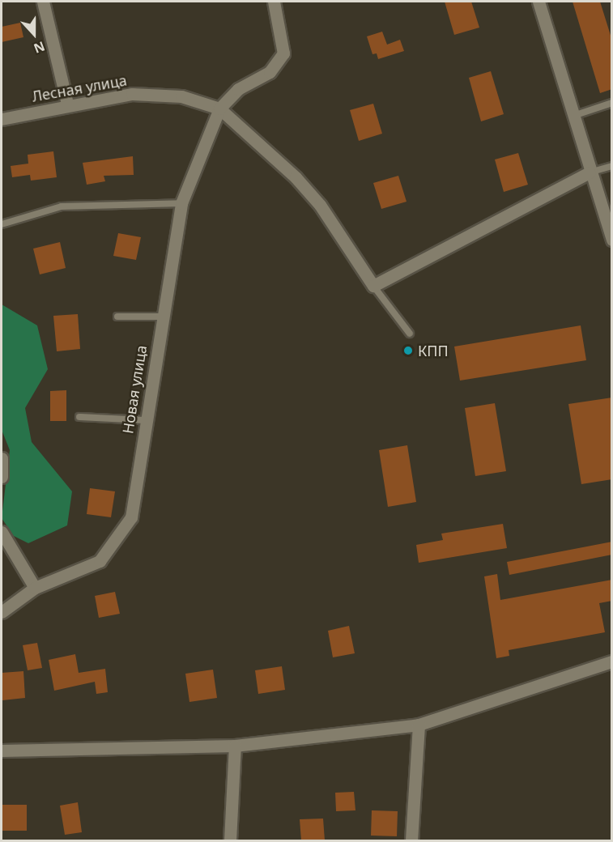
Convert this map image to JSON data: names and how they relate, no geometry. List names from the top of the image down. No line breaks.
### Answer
{"streets":{"street":["Лесная улица","Новая улица"]},"crossings":[["Лесная улица","Новая улица"]],"places":["КПП"],"north":"bottom"}
